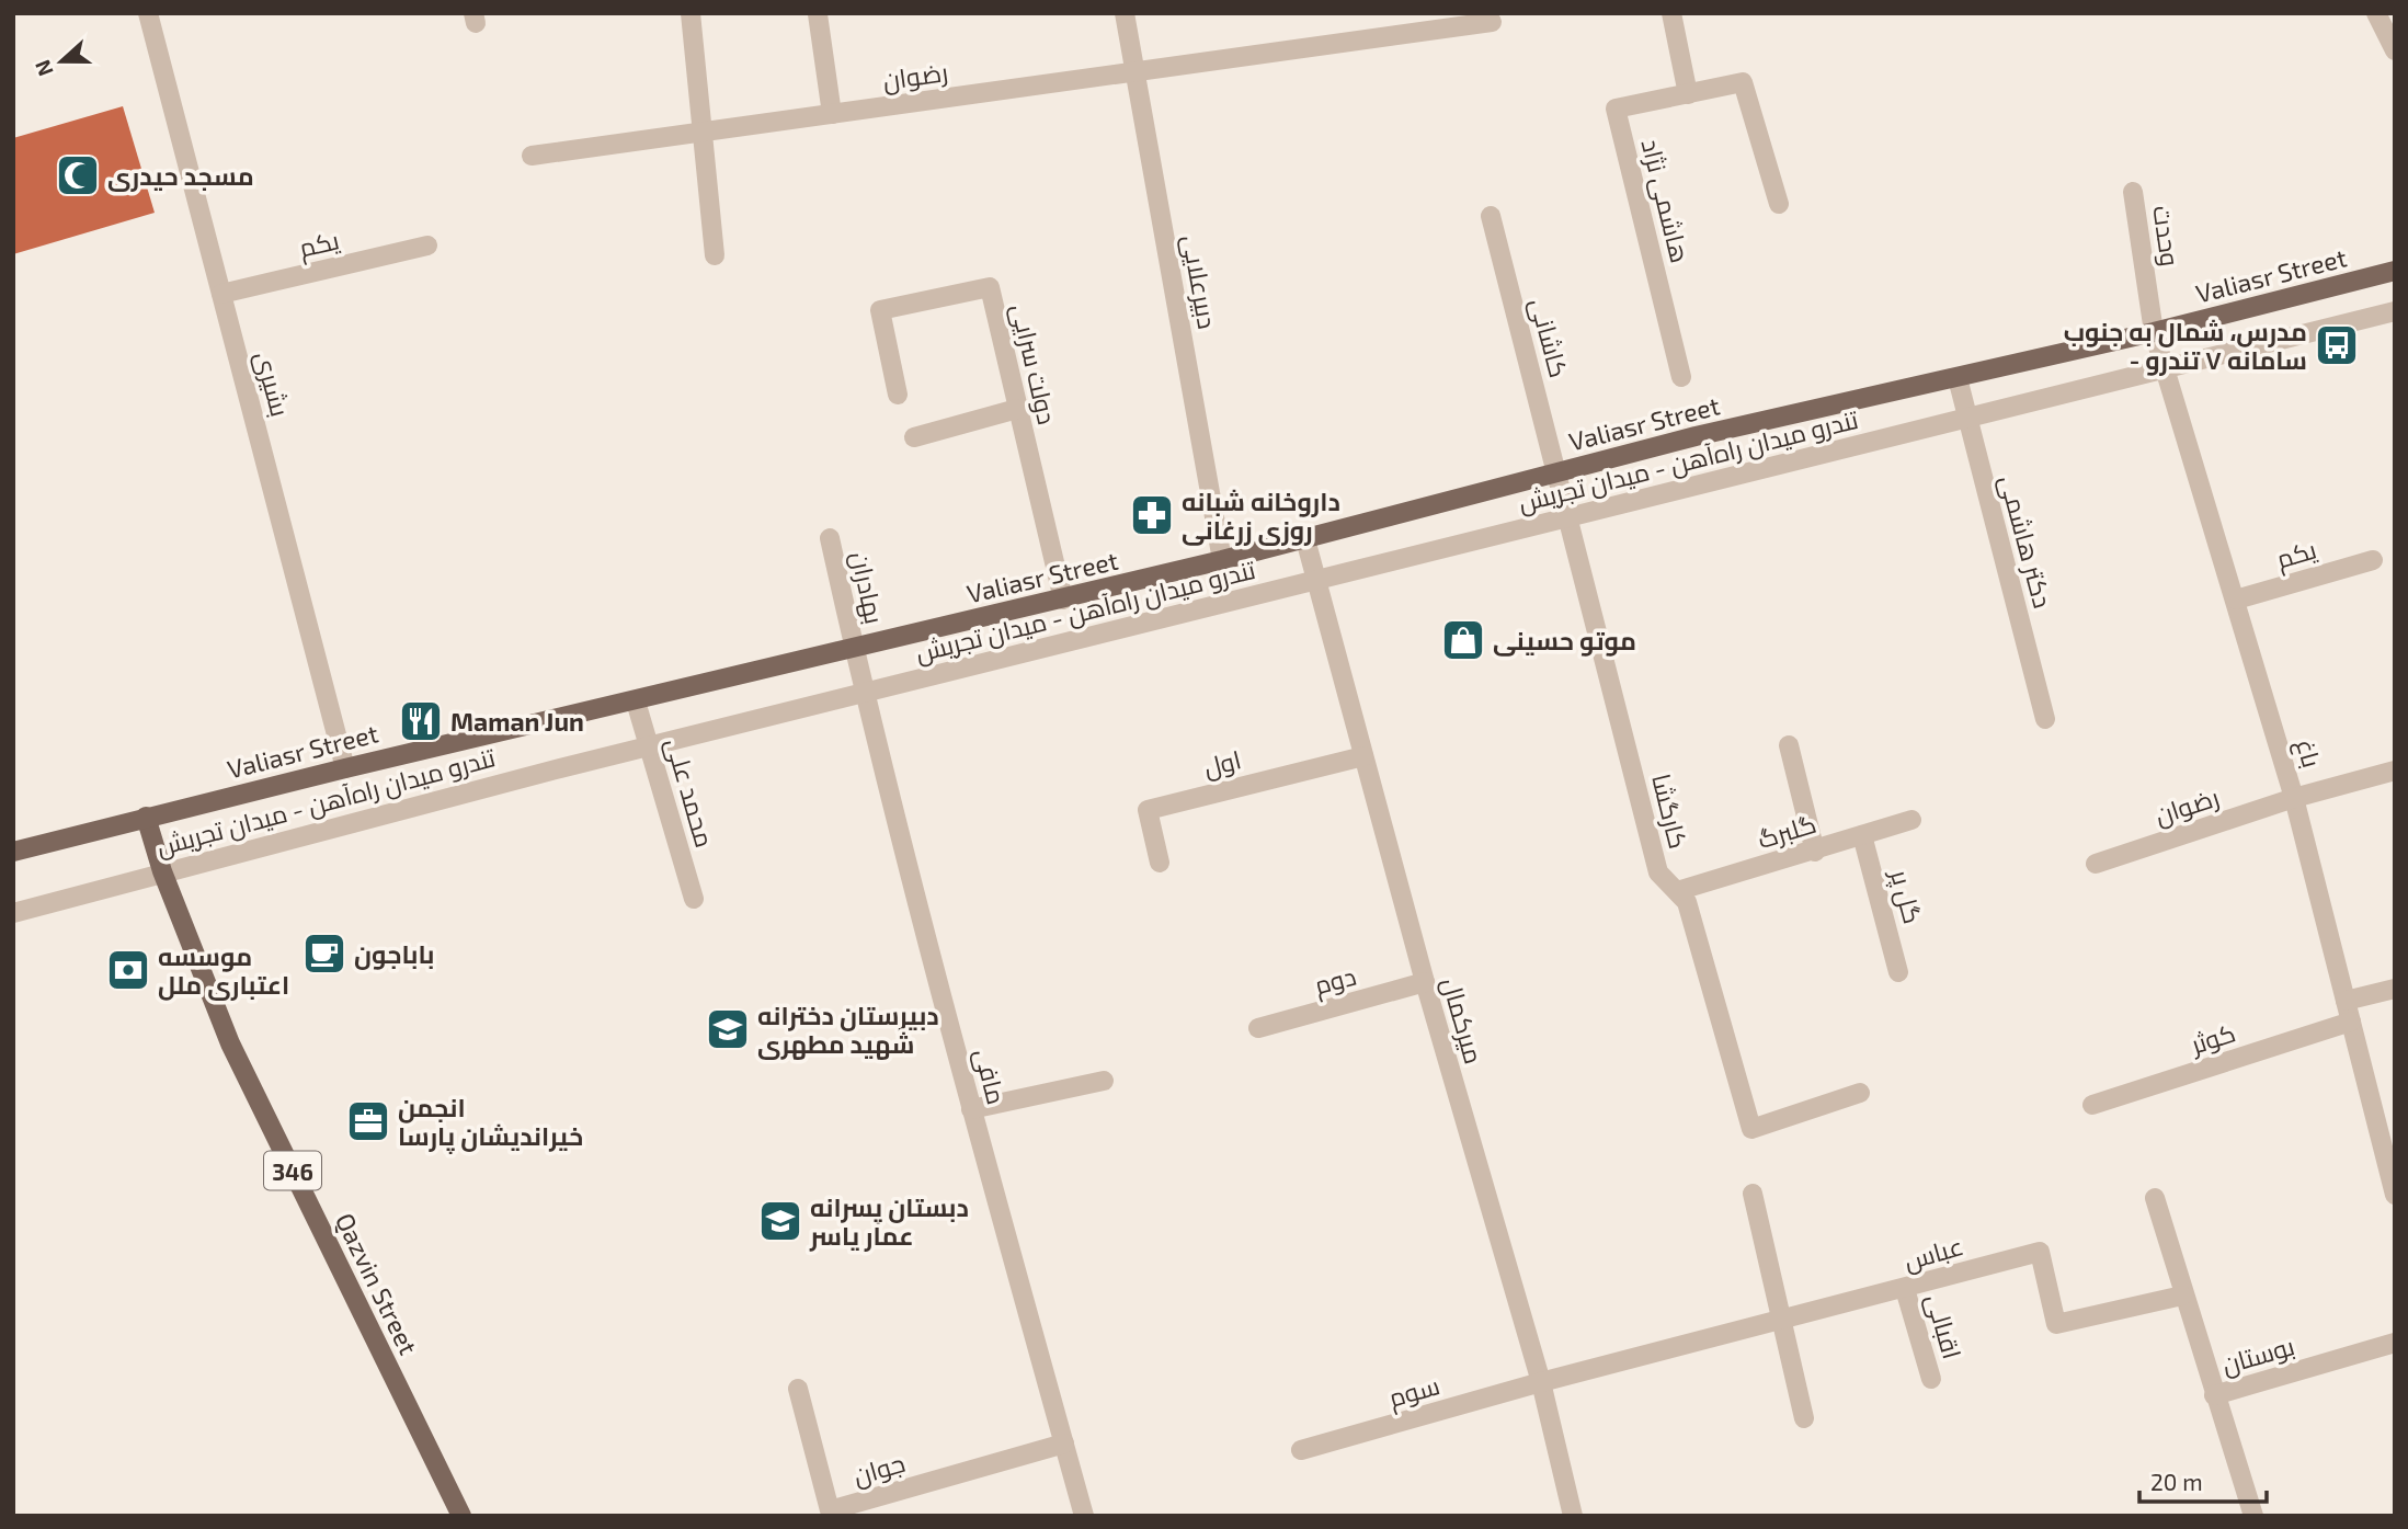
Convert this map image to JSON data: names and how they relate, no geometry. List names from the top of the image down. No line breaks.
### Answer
{"streets":{"main road":["Valiasr Street","346","Qazvin Street"],"street":["رضوان","هاشمی نژاد","وحدت","یکم","دبیرعلایی","کاشانی","دولت سرایی","بشیری","تندرو میدان راه‌آهن - میدان تجریش","دکتر هاشمی","بهادران","باغ","اول","محمد علی","کارگشا","گلبرگ","گل پر","دوم","میرکمال","کوثر","مافی","عباس","اقبالی","بوستان","سوم","جوان"]},"crossings":[["رضوان","دبیرعلایی"],["رضوان","باغ"],["وحدت","Valiasr Street"],["وحدت","باغ"],["یکم","بشیری"],["یکم","باغ"],["Valiasr Street","دبیرعلایی"],["Valiasr Street","کاشانی"],["Valiasr Street","دولت سرایی"],["Valiasr Street","بشیری"],["Valiasr Street","دکتر هاشمی"],["Valiasr Street","بهادران"],["Valiasr Street","باغ"],["Valiasr Street","محمد علی"],["Valiasr Street","کارگشا"],["Valiasr Street","میرکمال"],["Valiasr Street","مافی"],["Valiasr Street","Qazvin Street"],["کاشانی","کارگشا"],["تندرو میدان راه‌آهن - میدان تجریش","دکتر هاشمی"],["تندرو میدان راه‌آهن - میدان تجریش","باغ"],["تندرو میدان راه‌آهن - میدان تجریش","محمد علی"],["تندرو میدان راه‌آهن - میدان تجریش","کارگشا"],["تندرو میدان راه‌آهن - میدان تجریش","میرکمال"],["تندرو میدان راه‌آهن - میدان تجریش","مافی"],["تندرو میدان راه‌آهن - میدان تجریش","Qazvin Street"],["بهادران","مافی"],["باغ","کوثر"],["اول","میرکمال"],["کارگشا","گلبرگ"],["گلبرگ","گل پر"],["دوم","میرکمال"],["میرکمال","عباس"],["میرکمال","سوم"],["مافی","جوان"],["عباس","اقبالی"],["عباس","سوم"]],"places":{"mosque":["مسجد حیدری"],"bus stop":["مدرس، شمال به جنوب - سامانه ۷ تندرو"],"pharmacy":["داروخانه شبانه روزی زرغانی"],"shop":["موتو حسینی"],"restaurant":["Maman Jun"],"cafe":["باباجون"],"bank":["موسسه اعتباری ملل"],"school or university":["دبیرستان دخترانه شهید مطهری","دبستان پسرانه عمار یاسر"],"office":["انجمن خیراندیشان پارسا"]},"scale_bar":"20 m","north":"left"}
